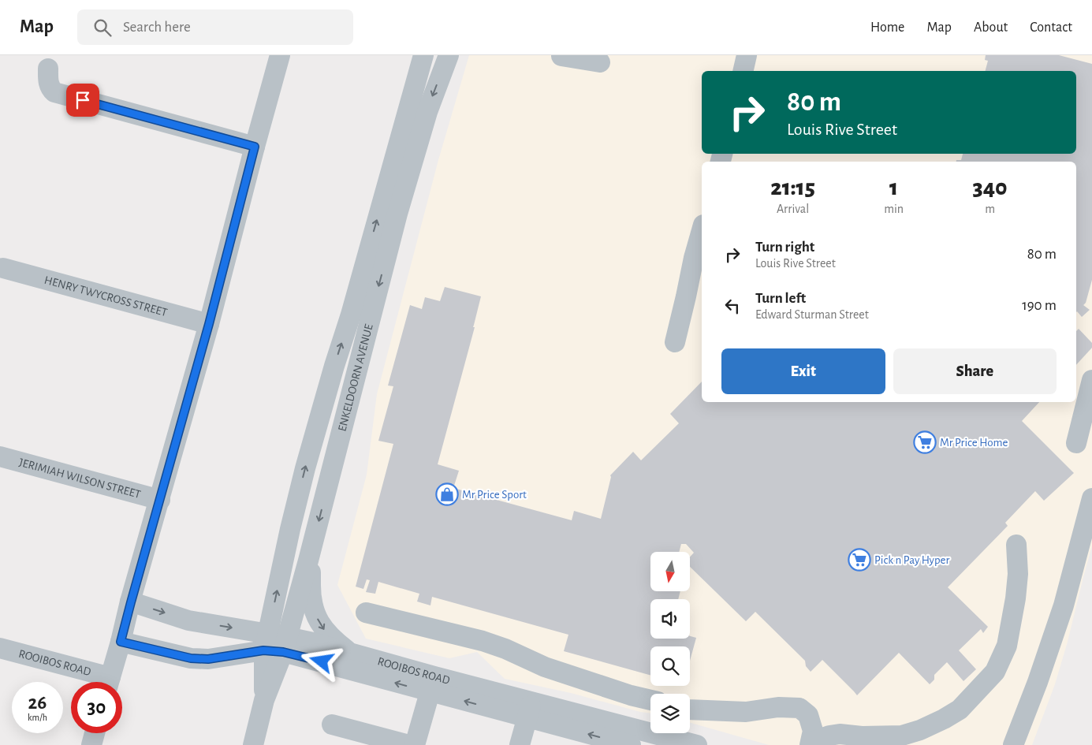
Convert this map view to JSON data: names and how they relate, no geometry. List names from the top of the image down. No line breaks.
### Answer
{"streets":{"street":["HENRY TWYCROSS STREET","ENKELDOORN AVENUE","JERIMIAH WILSON STREET","ROOIBOS ROAD"]},"crossings":[["ENKELDOORN AVENUE","ROOIBOS ROAD"]],"places":{"supermarket":["Mr Price Home","Pick n Pay Hyper"],"shop":["Mr Price Sport"]},"north":"bottom","page":{"header":"Map","search":"Search here","nav":["Home","Map","About","Contact"],"turn":["80 m","Louis Rive Street"],"eta":["21:15","Arrival","1","min","340","m"],"list":[{"name":"Turn right","note":"Louis Rive Street","value":"80 m"},{"name":"Turn left","note":"Edward Sturman Street","value":"190 m"}],"buttons":["Exit","Share"],"speed":"26 km/h","limit":"30"}}
